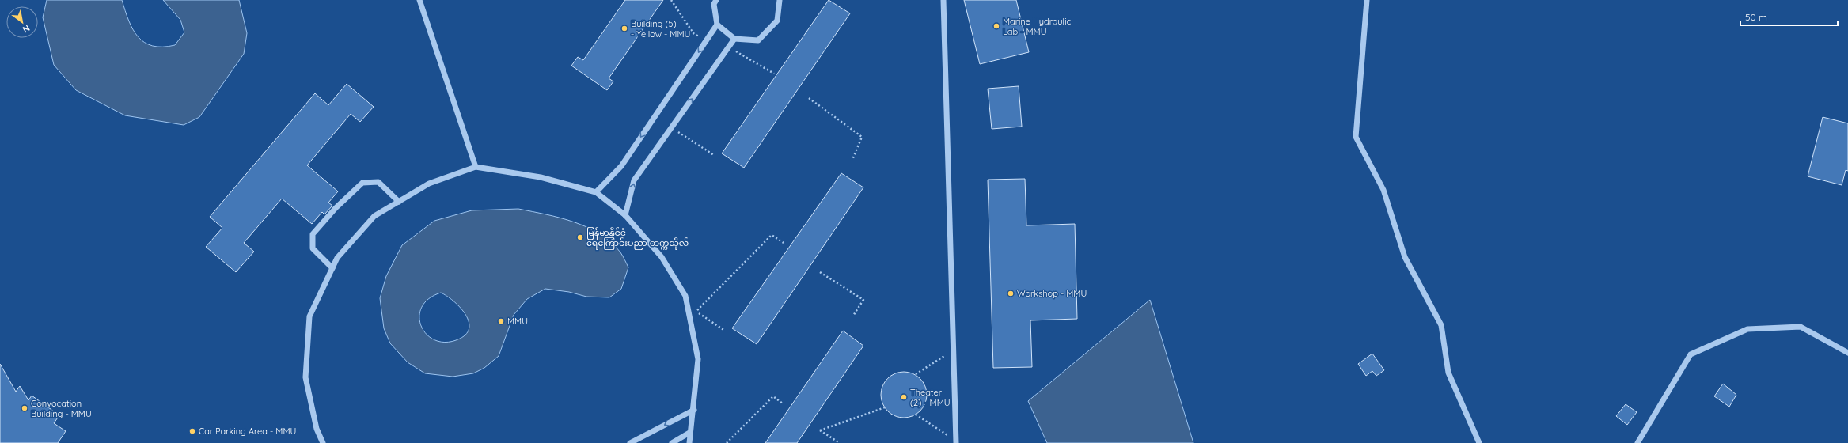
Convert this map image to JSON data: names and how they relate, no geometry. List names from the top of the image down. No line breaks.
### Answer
{"places":["Marine Hydraulic Lab - MMU","Building (5) - Yellow - MMU","မြန်မာနိုင်ငံ ရေကြောင်းပညာ တက္ကသိုလ်","Workshop - MMU","MMU","Theater (2) - MMU","Convocation Building - MMU","Car Parking Area - MMU"],"scale_bar":"50 m","north":"bottom right"}
